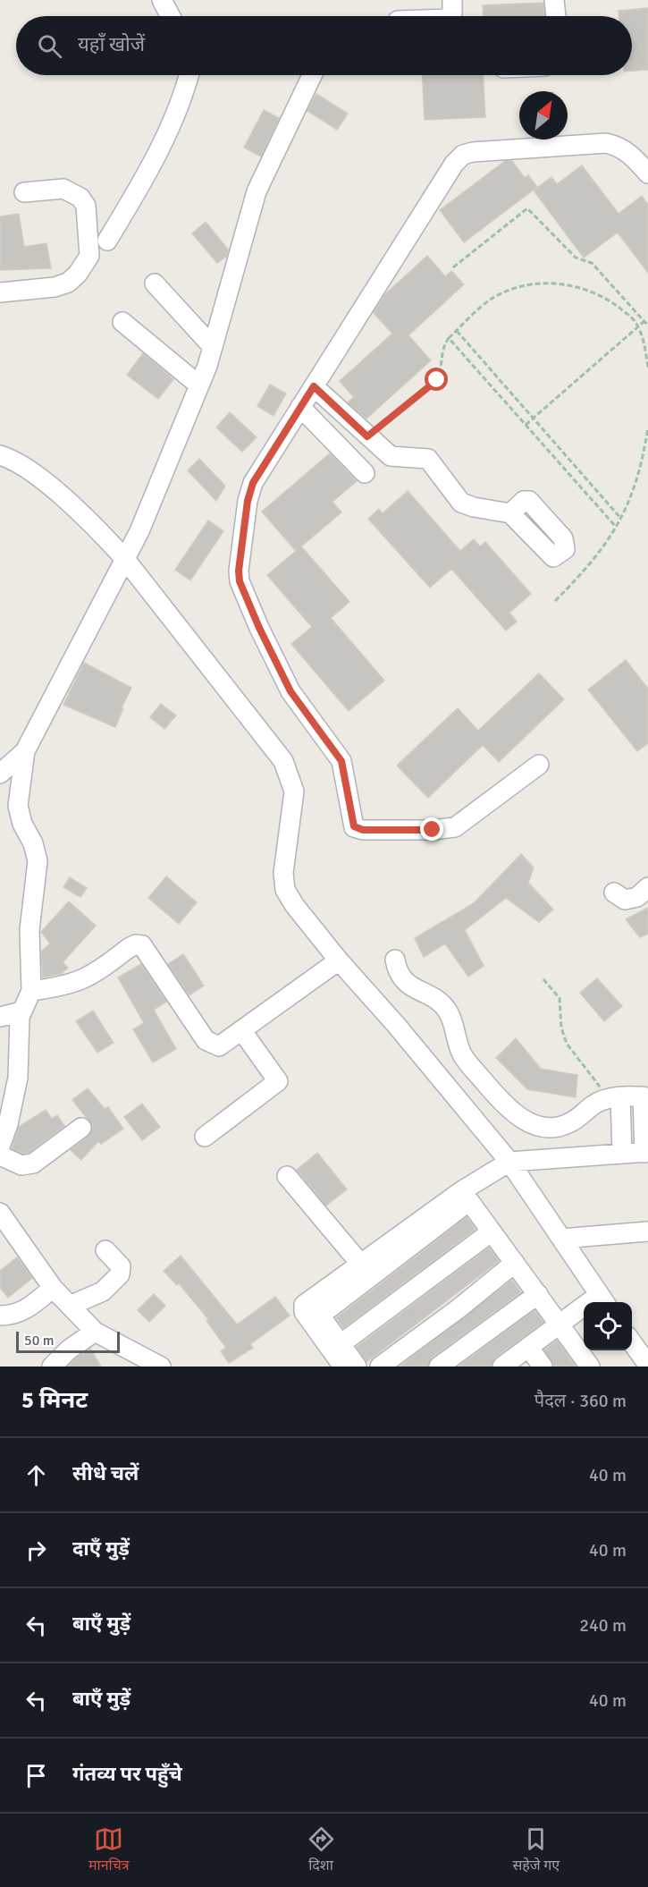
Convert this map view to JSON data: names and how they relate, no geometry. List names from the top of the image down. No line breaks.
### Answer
{"scale_bar":"50 m","north":"top right","page":{"search":"यहाँ खोजें","scale":"50 m","heading":["5 मिनट","पैदल · 360 m"],"list":[["सीधे चलें","40 m"],["दाएँ मुड़ें","40 m"],["बाएँ मुड़ें","240 m"],["बाएँ मुड़ें","40 m"],"गंतव्य पर पहुँचे"],"nav":["मानचित्र","दिशा","सहेजे गए"]}}
